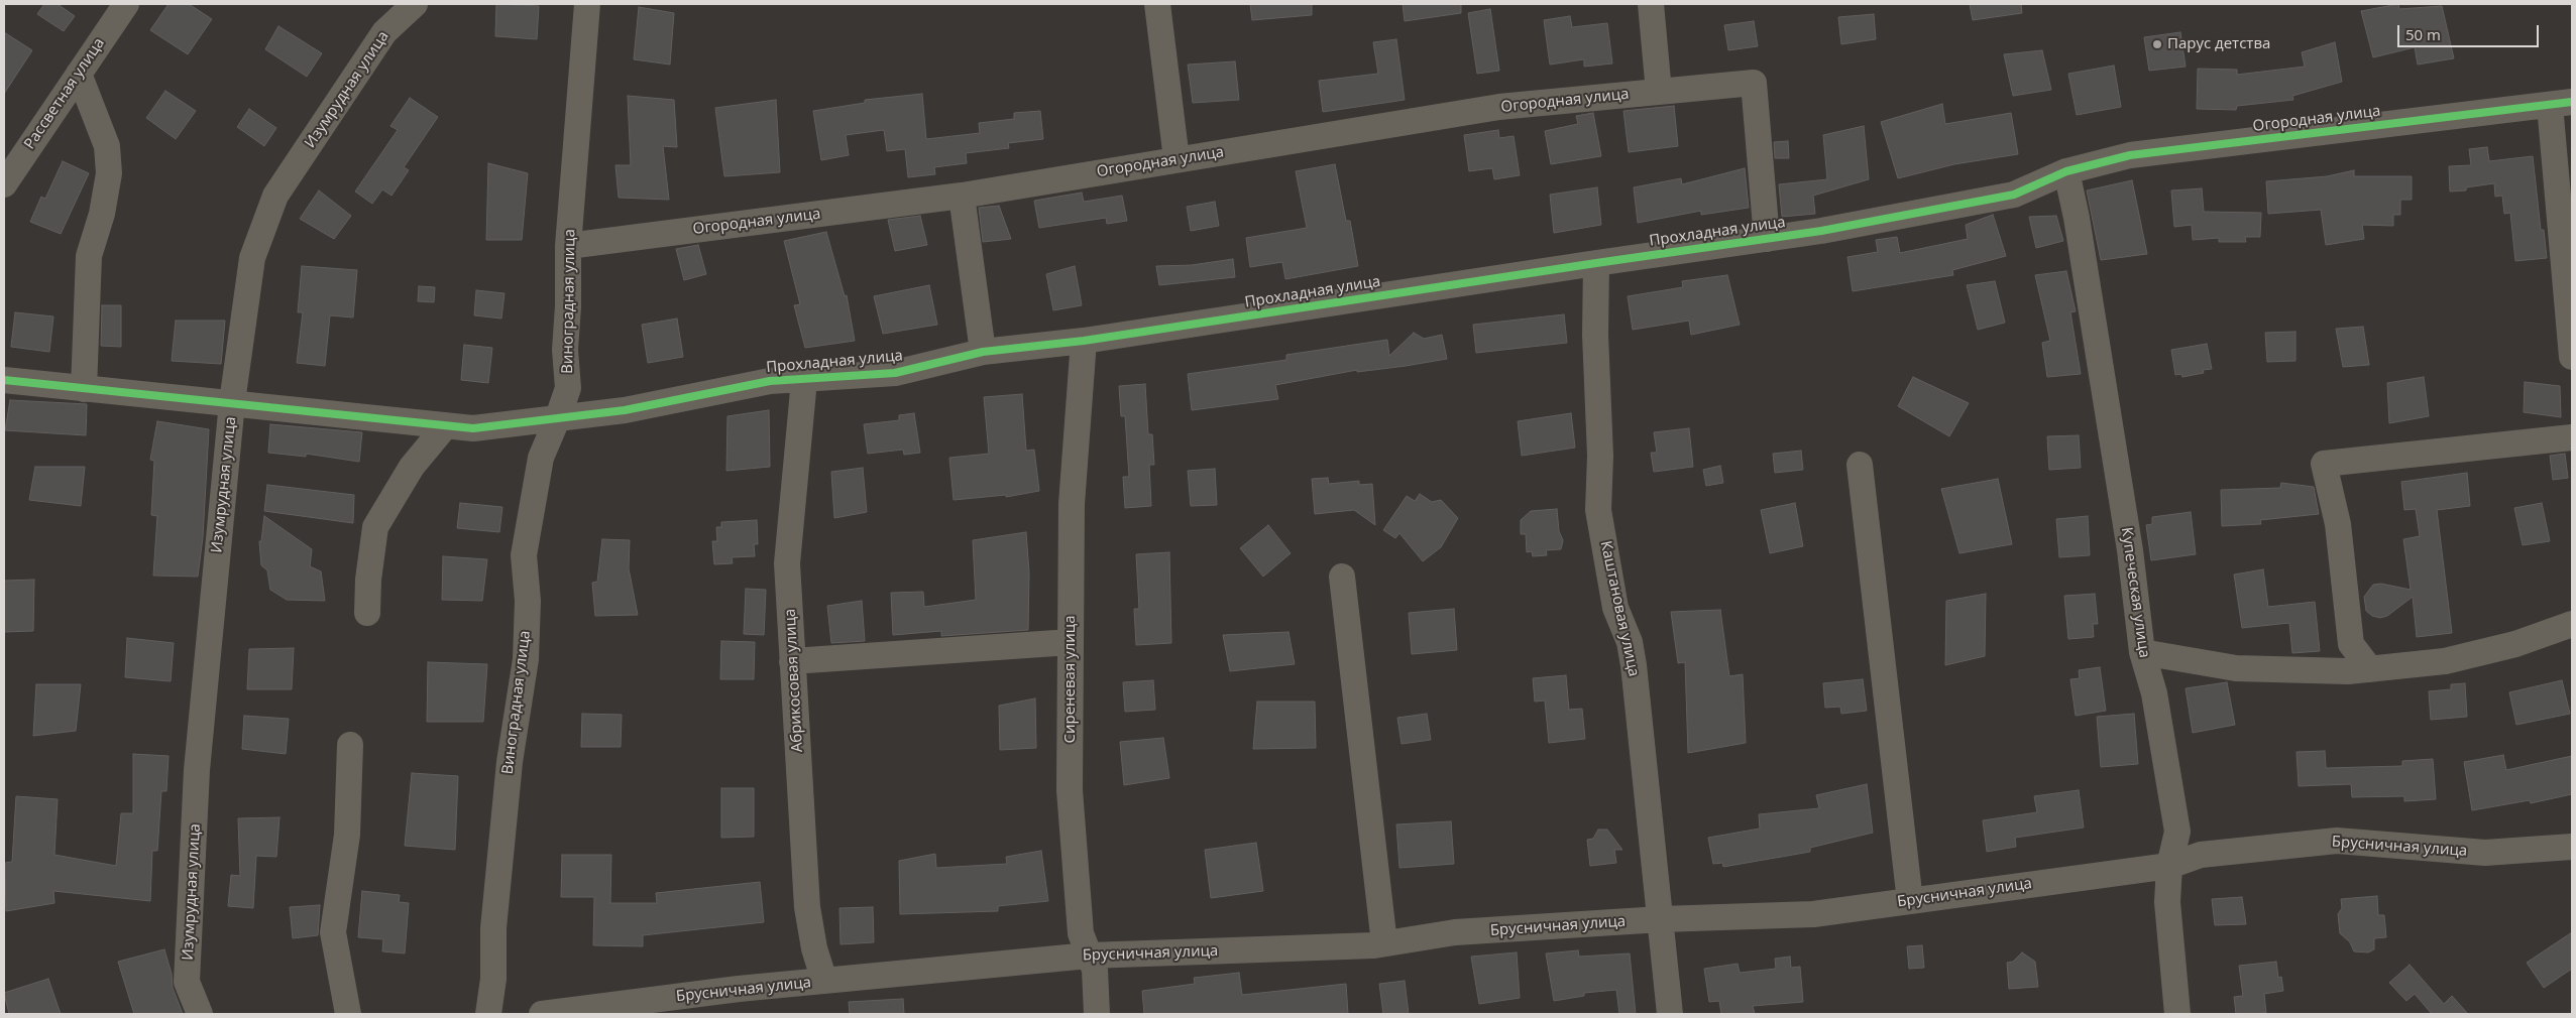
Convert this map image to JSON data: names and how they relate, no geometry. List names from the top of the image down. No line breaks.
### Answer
{"streets":{"street":["Изумрудная улица","Рассветная улица","Огородная улица","Прохладная улица","Виноградная улица","Купеческая улица","Каштановая улица","Сиреневая улица","Абрикосовая улица","Брусничная улица"]},"crossings":[["Изумрудная улица","Прохладная улица"],["Огородная улица","Прохладная улица"],["Огородная улица","Виноградная улица"],["Огородная улица","Купеческая улица"],["Прохладная улица","Виноградная улица"],["Прохладная улица","Купеческая улица"],["Прохладная улица","Каштановая улица"],["Прохладная улица","Сиреневая улица"],["Прохладная улица","Абрикосовая улица"],["Купеческая улица","Брусничная улица"],["Каштановая улица","Брусничная улица"],["Сиреневая улица","Брусничная улица"],["Абрикосовая улица","Брусничная улица"]],"places":["Парус детства"],"scale_bar":"50 m"}
